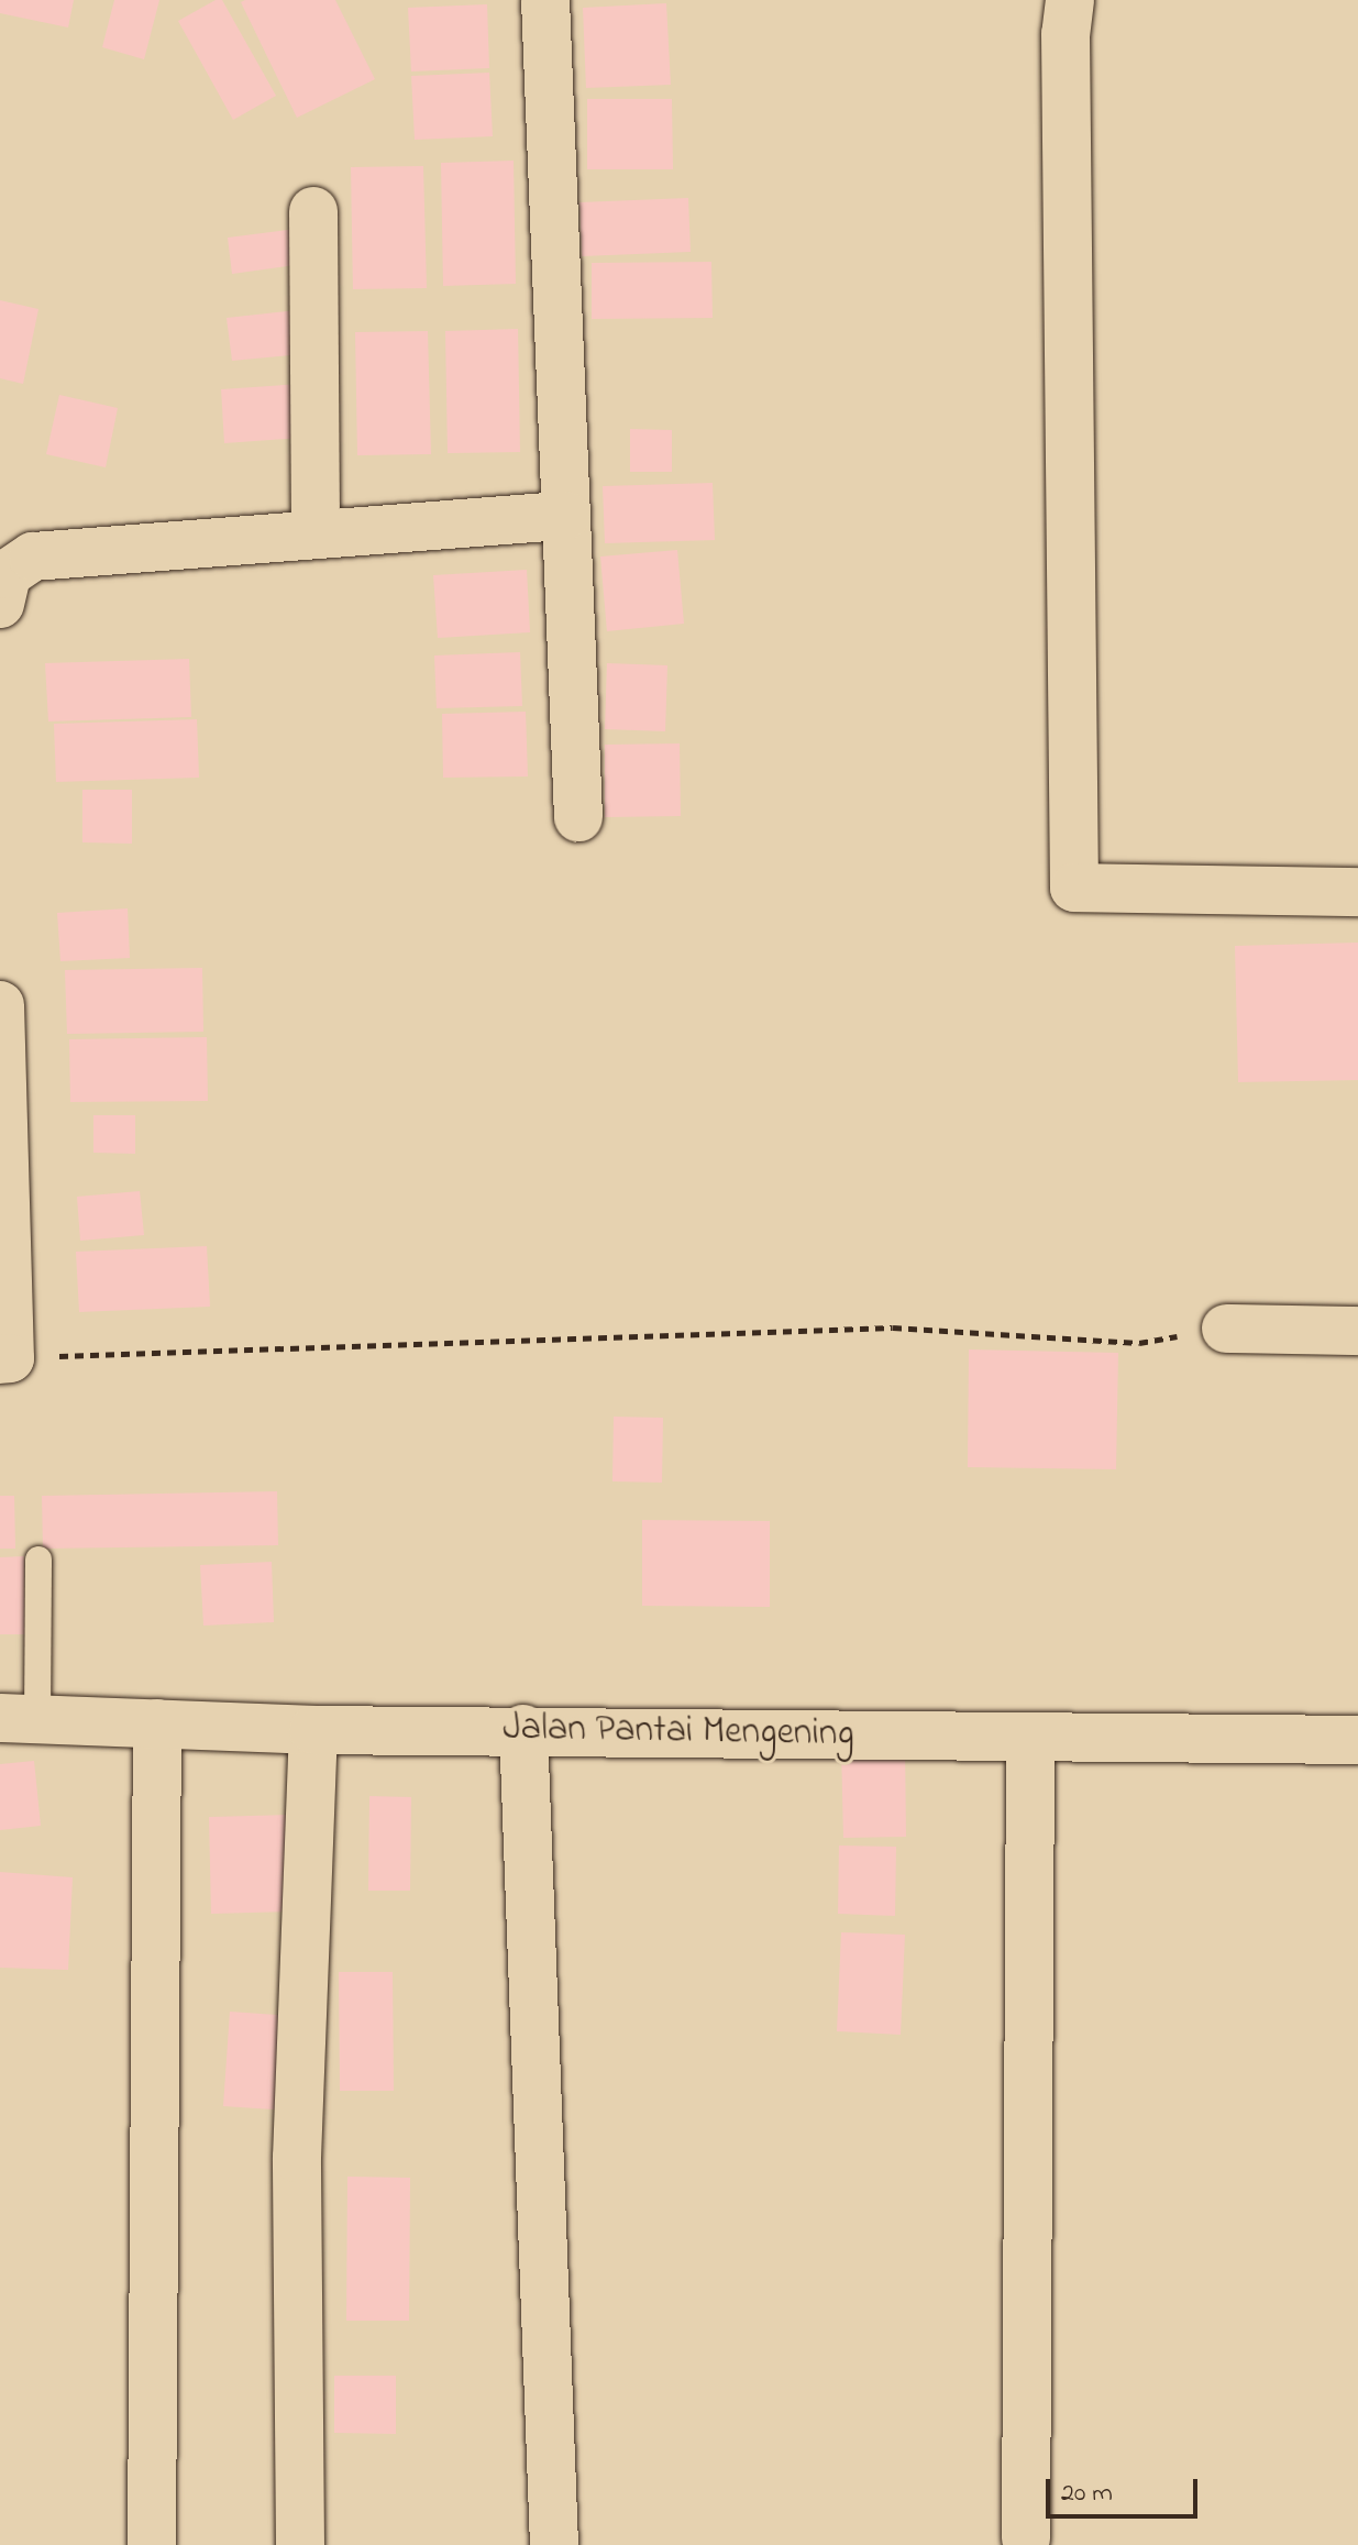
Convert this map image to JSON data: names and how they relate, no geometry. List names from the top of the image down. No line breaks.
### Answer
{"streets":{"street":["Jalan Pantai Mengening"]},"scale_bar":"20 m"}
